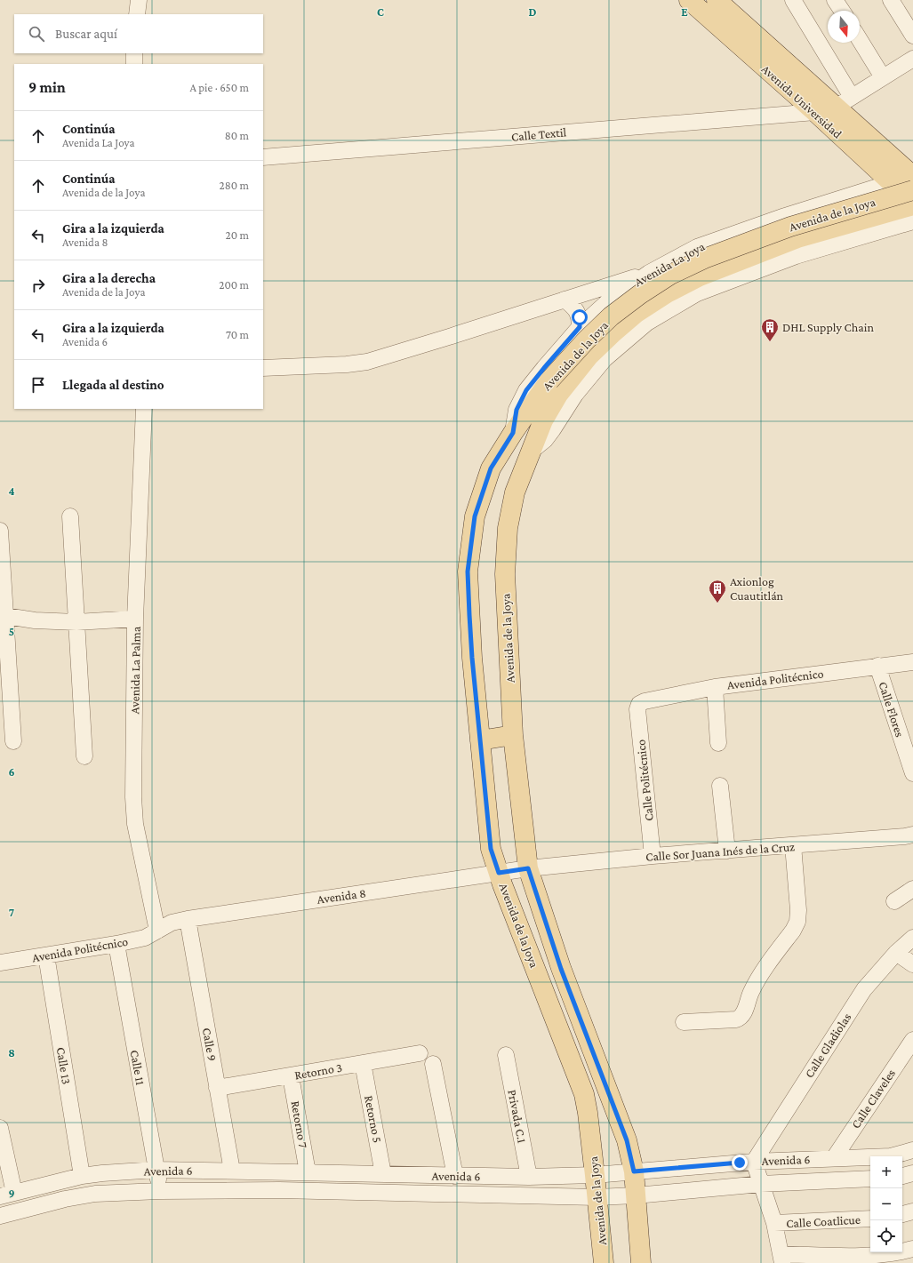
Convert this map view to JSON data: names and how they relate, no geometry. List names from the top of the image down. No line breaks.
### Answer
{"streets":{"main road":["Avenida Universidad","Avenida de la Joya"],"street":["Calle Textil","Avenida La Joya","Avenida La Palma","Avenida Politécnico","Calle Flores","Calle Politécnico","Calle Sor Juana Inés de la Cruz","Avenida 8","Calle 9","Calle Gladiolas","Calle 13","Calle 11","Retorno 3","Calle Claveles","Privada C.1","Retorno 5","Retorno 7","Avenida 6","Calle Coatlicue"]},"crossings":[["Avenida Universidad","Calle Textil"],["Avenida Universidad","Avenida La Joya"],["Avenida de la Joya","Avenida La Joya"],["Avenida de la Joya","Calle Sor Juana Inés de la Cruz"],["Avenida de la Joya","Avenida 8"],["Avenida de la Joya","Avenida 6"],["Avenida La Palma","Avenida Politécnico"],["Avenida La Palma","Avenida 8"],["Avenida Politécnico","Calle Flores"],["Avenida Politécnico","Calle Politécnico"],["Avenida Politécnico","Avenida 8"],["Avenida Politécnico","Calle 13"],["Avenida Politécnico","Calle 11"],["Calle Politécnico","Calle Sor Juana Inés de la Cruz"],["Calle Sor Juana Inés de la Cruz","Avenida 8"],["Avenida 8","Calle 9"],["Calle 9","Retorno 3"],["Calle 9","Avenida 6"],["Calle Gladiolas","Avenida 6"],["Calle 13","Avenida 6"],["Calle 11","Avenida 6"],["Retorno 3","Retorno 5"],["Retorno 3","Retorno 7"],["Calle Claveles","Avenida 6"],["Privada C.1","Avenida 6"],["Retorno 5","Avenida 6"],["Retorno 7","Avenida 6"]],"places":{"building":["DHL Supply Chain","Axionlog Cuautitlán"]},"north":"bottom","page":{"search":"Buscar aquí","heading":["9 min","A pie · 650 m"],"list":[["Continúa","Avenida La Joya","80 m"],["Continúa","Avenida de la Joya","280 m"],["Gira a la izquierda","Avenida 8","20 m"],["Gira a la derecha","Avenida de la Joya","200 m"],["Gira a la izquierda","Avenida 6","70 m"],"Llegada al destino"],"map_buttons":["+","−"]},"grid":{"columns":["C","D","E"],"rows":["4","5","6","7","8","9"]}}
